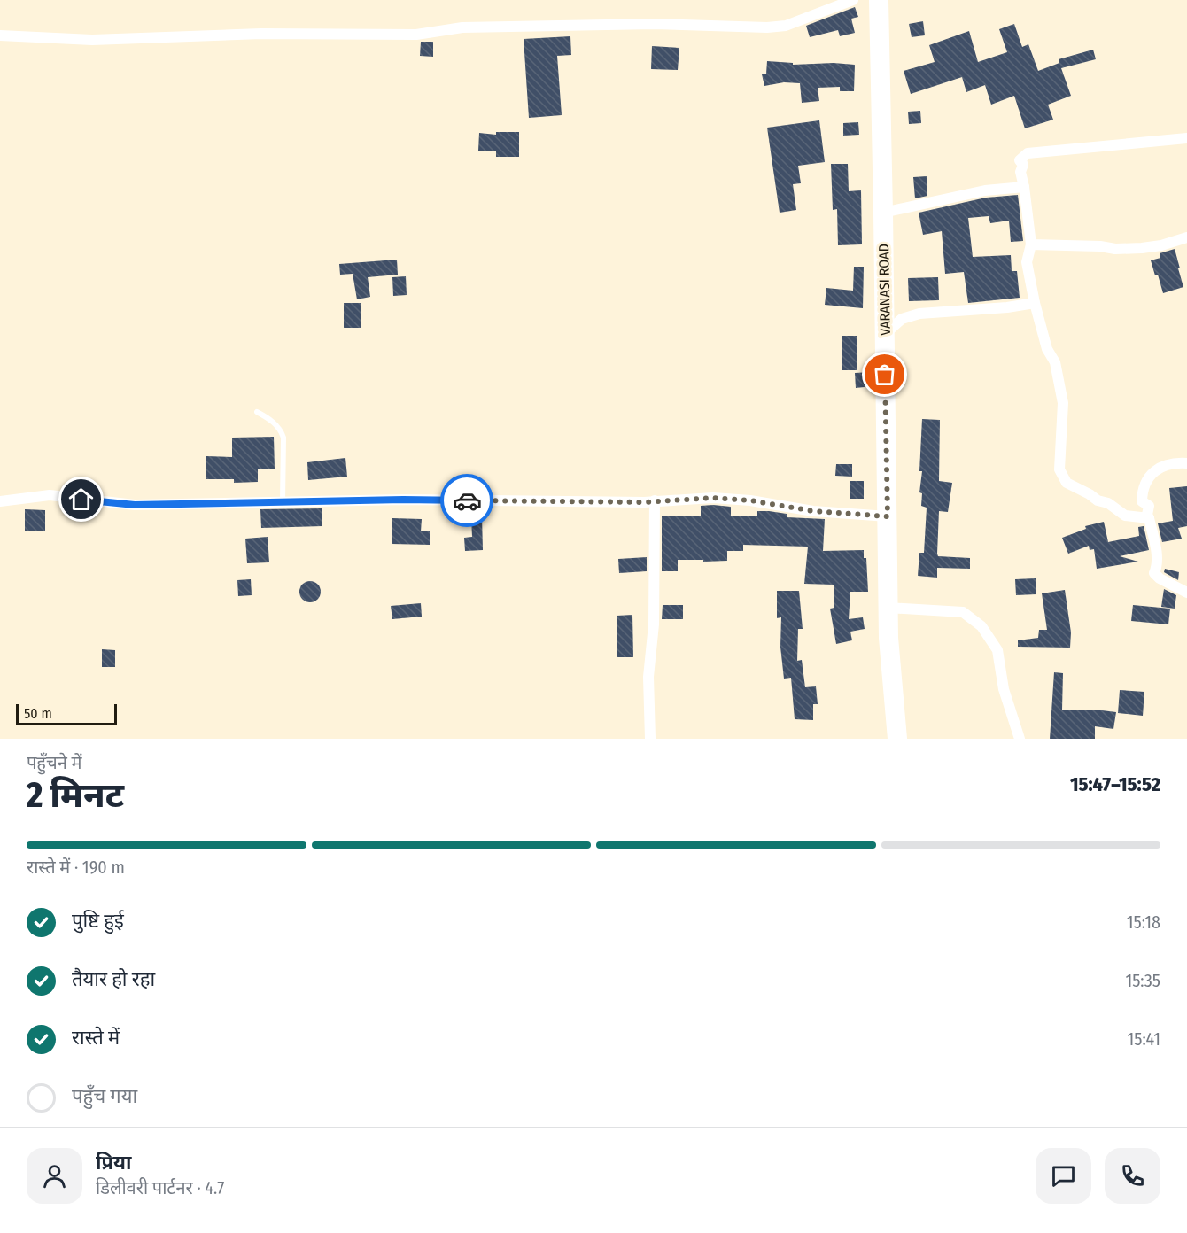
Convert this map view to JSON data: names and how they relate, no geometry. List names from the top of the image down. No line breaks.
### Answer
{"streets":{"highway":["VARANASI ROAD"]},"scale_bar":"50 m","page":{"scale":"50 m","heading":["2 मिनट","पहुँचने में","15:47–15:52"],"panel":["प्रिया","डिलीवरी पार्टनर · 4.7"],"bar":"रास्ते में · 190 m","list":[["पुष्टि हुई","15:18"],["तैयार हो रहा","15:35"],["रास्ते में","15:41"],"पहुँच गया"]}}
